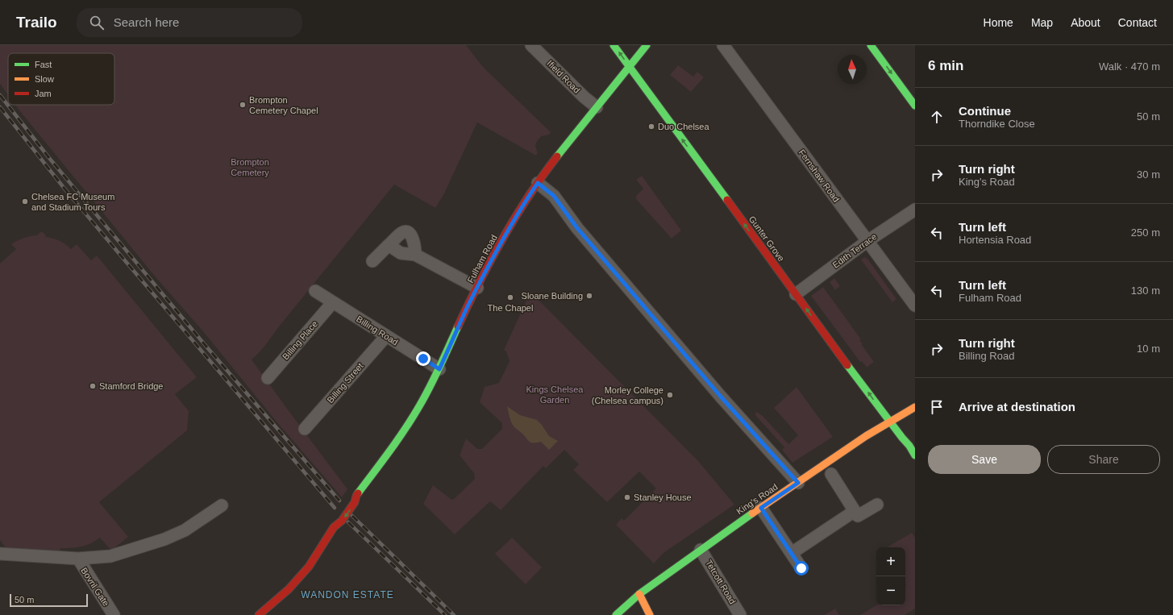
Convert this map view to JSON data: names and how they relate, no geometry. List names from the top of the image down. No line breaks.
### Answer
{"streets":{"main road":["Gunter Grove","Fulham Road","King's Road"],"street":["Ifield Road","Fernshaw Road","Edith Terrace","Billing Road","Billing Place","Billing Street","Tetcott Road","Bovril Gate"]},"crossings":[["Ifield Road","Fulham Road"],["Fernshaw Road","Edith Terrace"],["Gunter Grove","Edith Terrace"],["Gunter Grove","Fulham Road"],["Gunter Grove","King's Road"],["Fulham Road","Billing Road"],["Billing Road","Billing Place"],["Billing Road","Billing Street"],["King's Road","Tetcott Road"]],"one_way":["Gunter Grove"],"districts":["WANDON ESTATE"],"parks":["Brompton Cemetery","Kings Chelsea Garden"],"places":["Brompton Cemetery Chapel","Duo Chelsea","Chelsea FC Museum and Stadium Tours","Sloane Building","The Chapel","Stamford Bridge","Morley College (Chelsea campus)","Stanley House"],"legend":["Fast","Slow","Jam"],"scale_bar":"50 m","north":"top","page":{"header":"Trailo","search":"Search here","nav":["Home","Map","About","Contact"],"heading":["6 min","Walk · 470 m"],"list":[["Continue","Thorndike Close","50 m"],["Turn right","King's Road","30 m"],["Turn left","Hortensia Road","250 m"],["Turn left","Fulham Road","130 m"],["Turn right","Billing Road","10 m"],"Arrive at destination"],"buttons":["Save","Share"],"map_buttons":["+","−"],"scale":"50 m"}}
